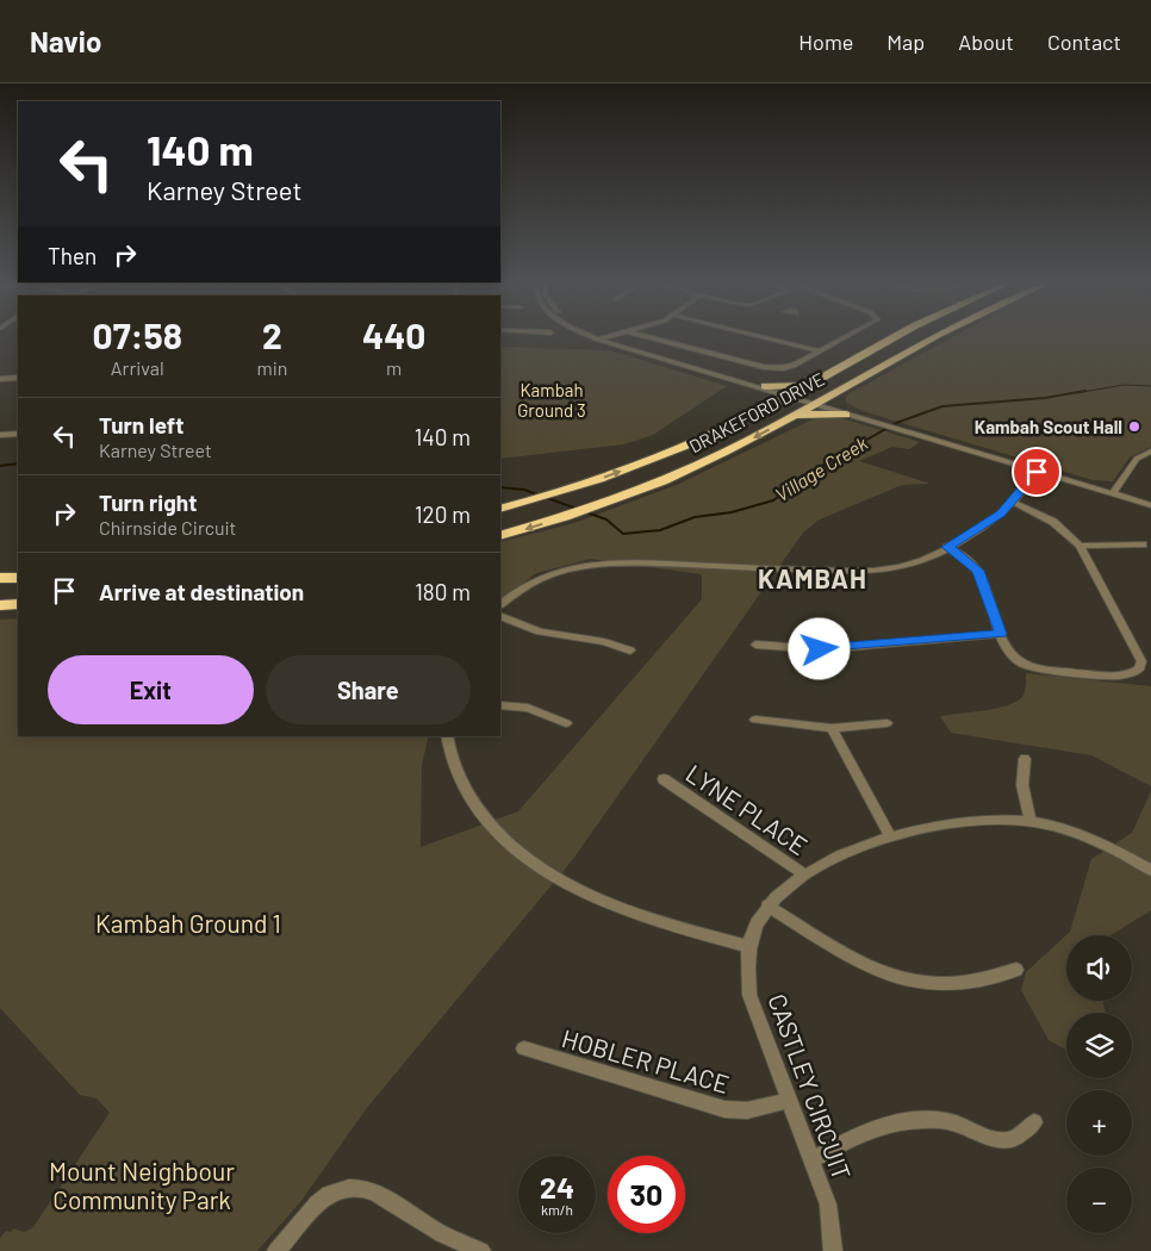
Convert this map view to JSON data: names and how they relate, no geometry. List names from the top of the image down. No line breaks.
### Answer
{"streets":{"highway":["DRAKEFORD DRIVE"],"street":["LYNE PLACE","HOBLER PLACE","CASTLEY CIRCUIT"]},"crossings":[["LYNE PLACE","CASTLEY CIRCUIT"],["HOBLER PLACE","CASTLEY CIRCUIT"]],"districts":["KAMBAH"],"water":["Village Creek"],"parks":["Kambah Ground 3","Kambah Ground 1","Mount Neighbour Community Park"],"places":["Kambah Scout Hall"],"page":{"header":"Navio","nav":["Home","Map","About","Contact"],"turn":["140 m","Karney Street"],"then":"Then","eta":["07:58","Arrival","2","min","440","m"],"list":[{"name":"Turn left","note":"Karney Street","value":"140 m"},{"name":"Turn right","note":"Chirnside Circuit","value":"120 m"},{"name":"Arrive at destination","value":"180 m"}],"buttons":["Exit","Share"],"map_buttons":["+","−"],"speed":"24 km/h","limit":"30"}}
